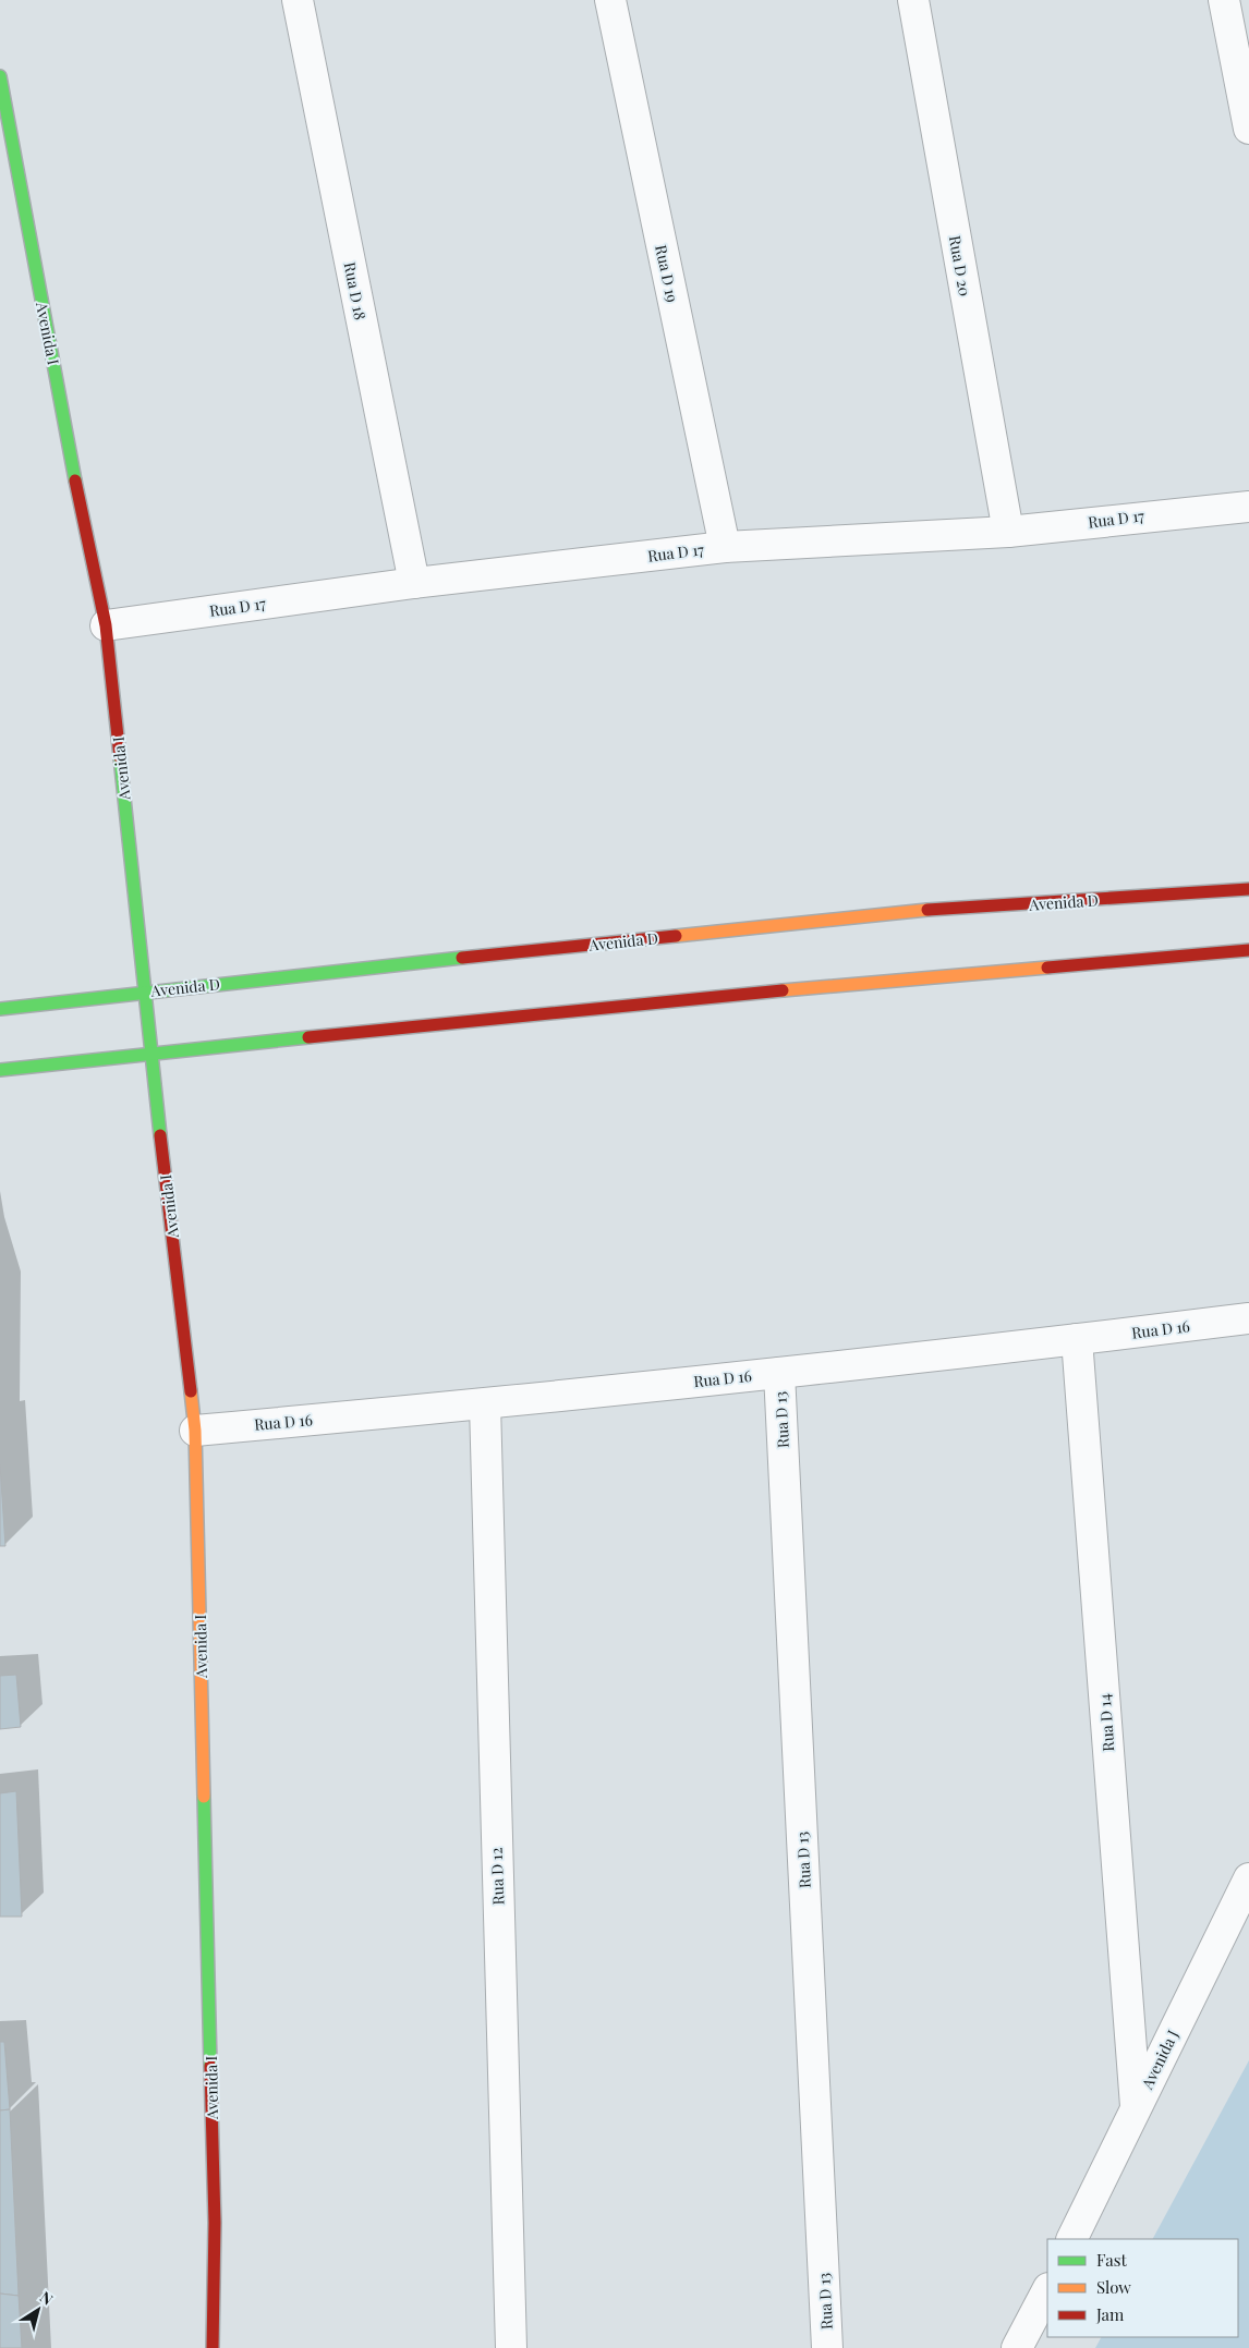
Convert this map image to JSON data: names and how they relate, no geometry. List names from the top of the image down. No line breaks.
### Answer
{"streets":{"main road":["Avenida I","Avenida D"],"street":["Rua D 20","Rua D 19","Rua D 18","Rua D 17","Rua D 16","Rua D 13","Rua D 14","Rua D 12","Avenida J"]},"crossings":[["Rua D 20","Rua D 17"],["Rua D 19","Rua D 17"],["Rua D 18","Rua D 17"],["Avenida I","Rua D 17"],["Avenida I","Avenida D"],["Avenida I","Rua D 16"],["Rua D 16","Rua D 13"],["Rua D 16","Rua D 14"],["Rua D 16","Rua D 12"],["Rua D 14","Avenida J"]],"legend":["Fast","Slow","Jam"],"north":"top right"}
